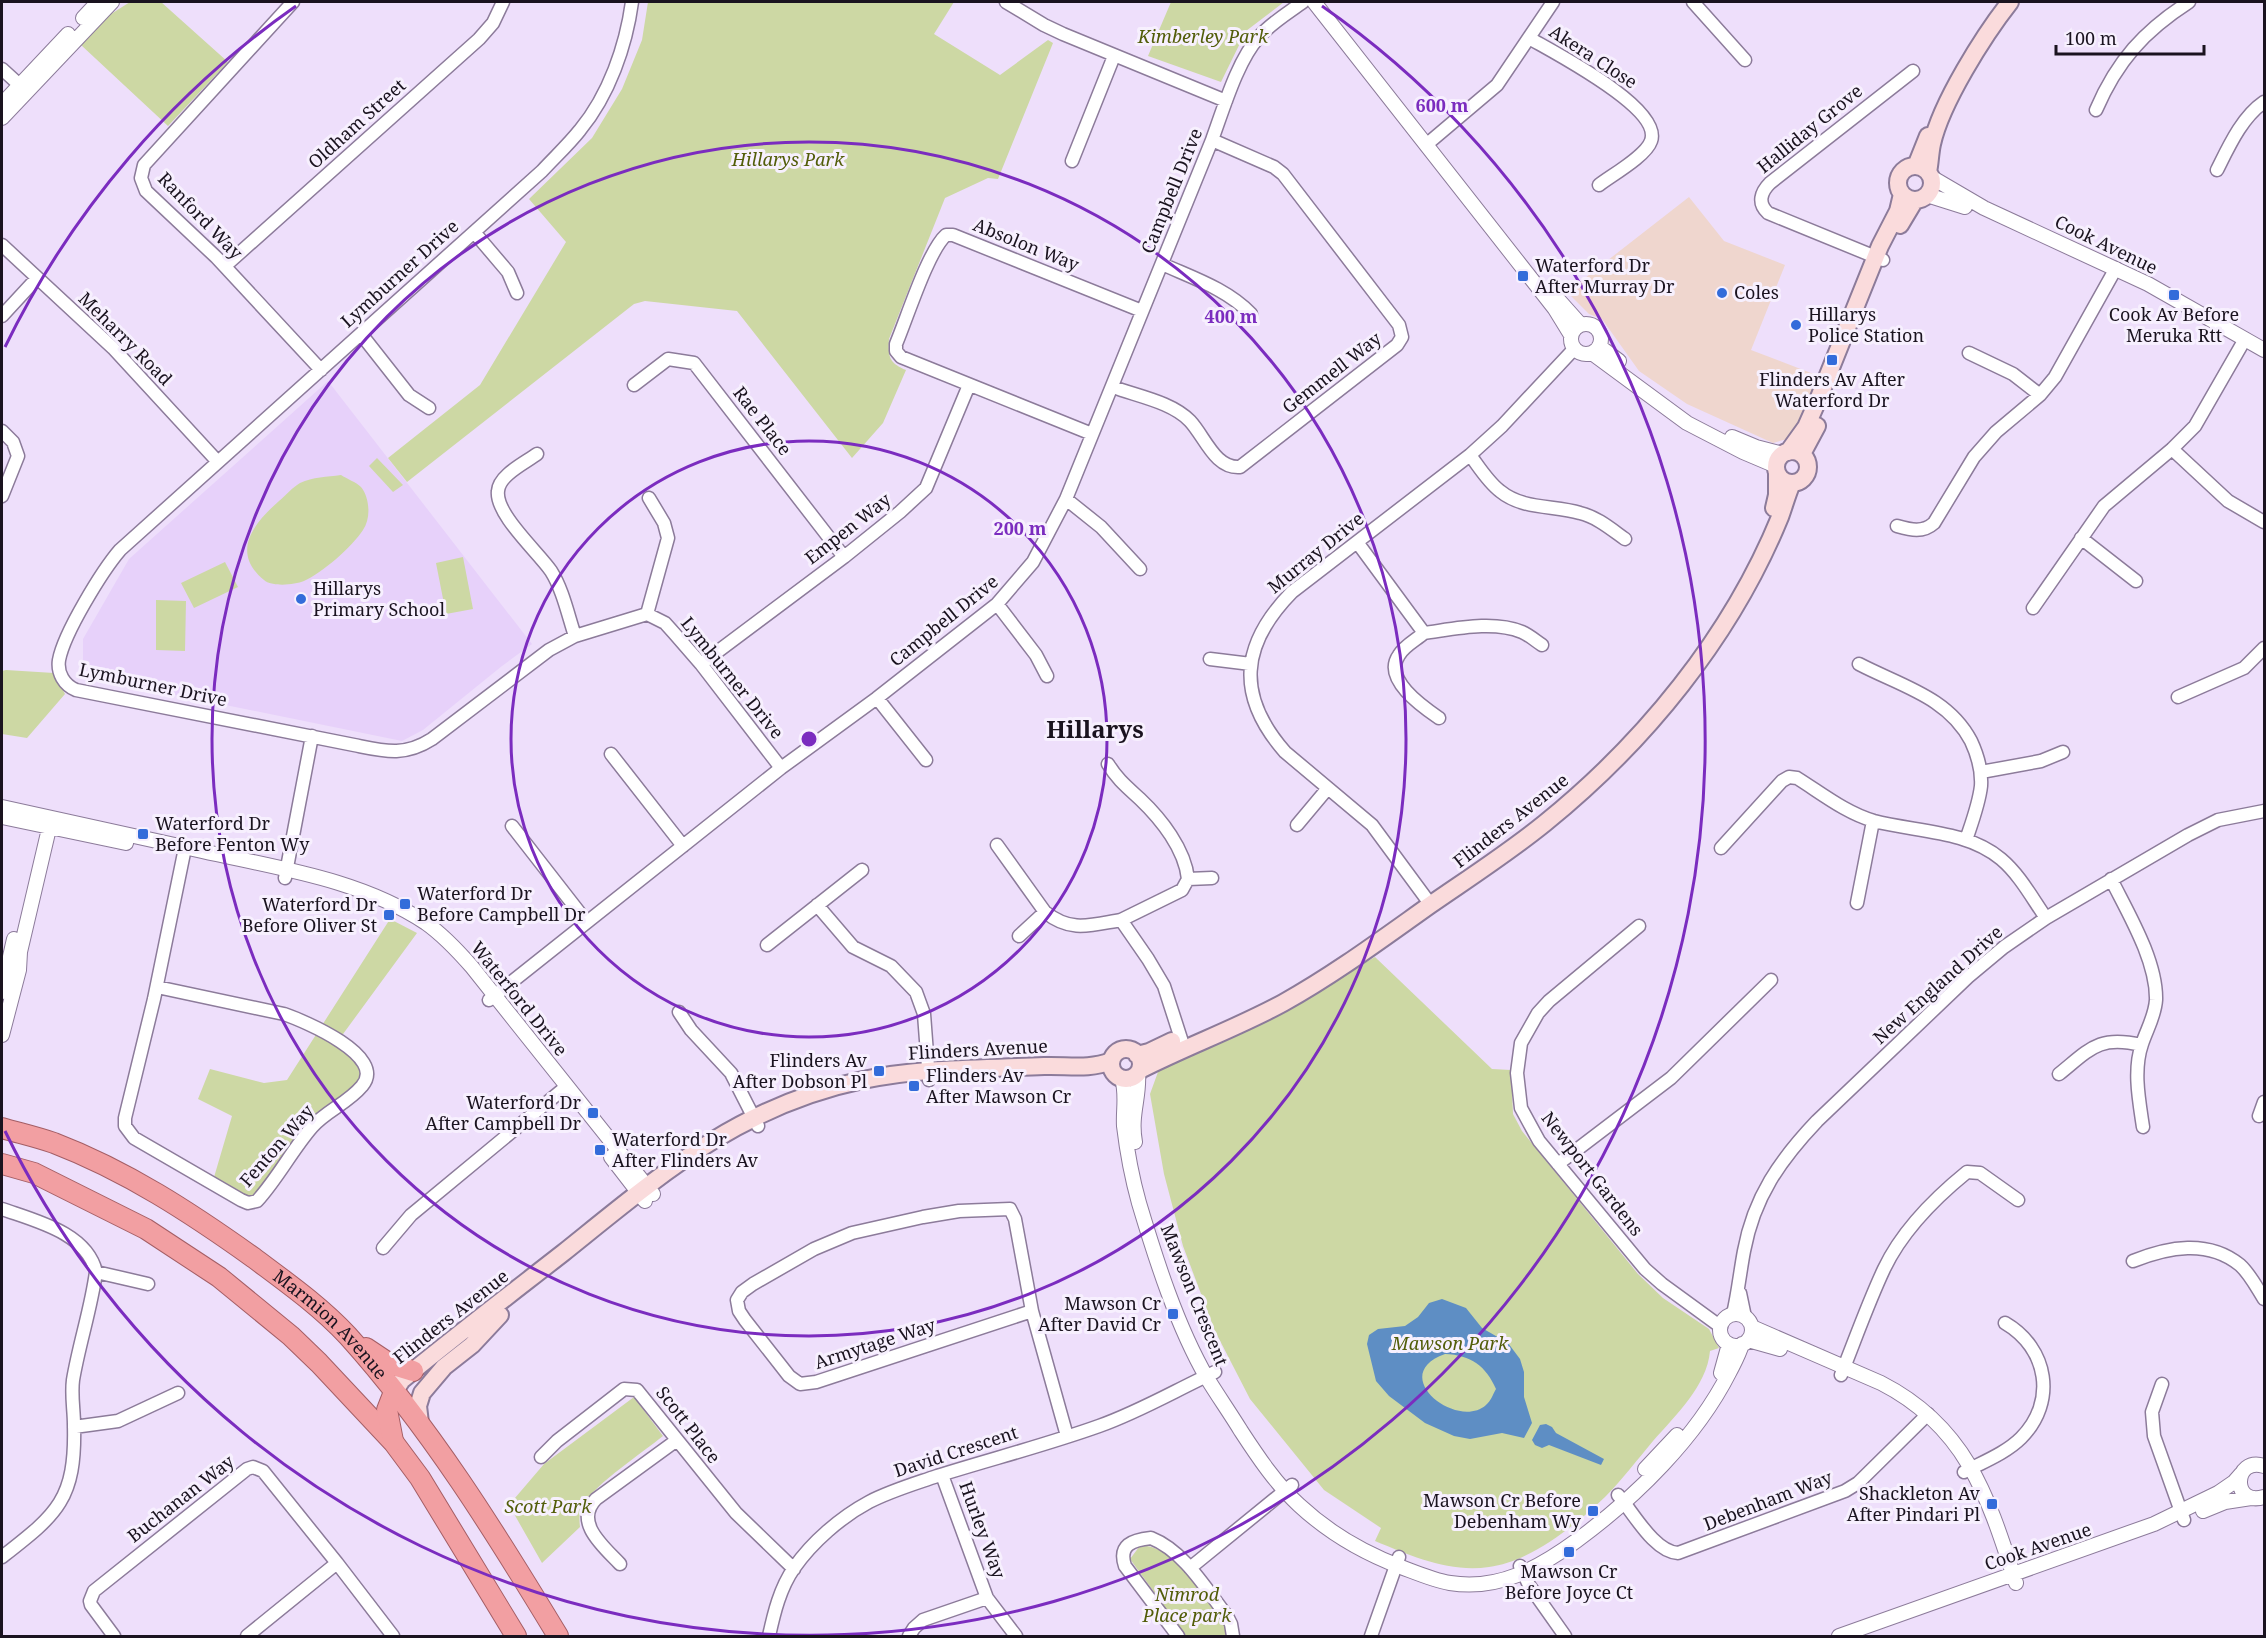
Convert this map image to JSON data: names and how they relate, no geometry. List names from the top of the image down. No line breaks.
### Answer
{"streets":{"highway":["Marmion Avenue"],"main road":["Flinders Avenue"],"street":["Akera Close","Oldham Street","Halliday Grove","Campbell Drive","Ranford Way","Absolon Way","Cook Avenue","Lymburner Drive","Meharry Road","Gemmell Way","Rae Place","Empen Way","Murray Drive","New England Drive","Waterford Drive","Fenton Way","Newport Gardens","Mawson Crescent","Armytage Way","Scott Place","David Crescent","Buchanan Way","Debenham Way","Hurley Way"]},"crossings":[["Oldham Street","Ranford Way"],["Halliday Grove","Flinders Avenue"],["Campbell Drive","Absolon Way"],["Campbell Drive","Lymburner Drive"],["Campbell Drive","Gemmell Way"],["Campbell Drive","Waterford Drive"],["Ranford Way","Lymburner Drive"],["Absolon Way","Empen Way"],["Cook Avenue","Flinders Avenue"],["Lymburner Drive","Meharry Road"],["Lymburner Drive","Empen Way"],["Rae Place","Empen Way"],["Murray Drive","Flinders Avenue"],["Flinders Avenue","Waterford Drive"],["Flinders Avenue","Mawson Crescent"],["Flinders Avenue","Marmion Avenue"],["New England Drive","Newport Gardens"],["New England Drive","Mawson Crescent"],["Waterford Drive","Fenton Way"],["Newport Gardens","Mawson Crescent"],["Mawson Crescent","David Crescent"],["Mawson Crescent","Debenham Way"],["Armytage Way","David Crescent"],["Scott Place","David Crescent"],["David Crescent","Hurley Way"]],"districts":["Hillarys"],"parks":["Kimberley Park","Hillarys Park","Mawson Park","Scott Park","Nimrod Place park"],"places":{"transit":["Waterford Dr After Murray Dr","Cook Av Before Meruka Rtt","Flinders Av After Waterford Dr","Waterford Dr Before Fenton Wy","Waterford Dr Before Campbell Dr","Waterford Dr Before Oliver St","Flinders Av After Dobson Pl","Flinders Av After Mawson Cr","Waterford Dr After Campbell Dr","Waterford Dr After Flinders Av","Mawson Cr After David Cr","Shackleton Av After Pindari Pl","Mawson Cr Before Debenham Wy","Mawson Cr Before Joyce Ct"],"other":["Coles","Hillarys Police Station","Hillarys Primary School"]},"scale_bar":"100 m","rings":["600 m","400 m","200 m"]}
